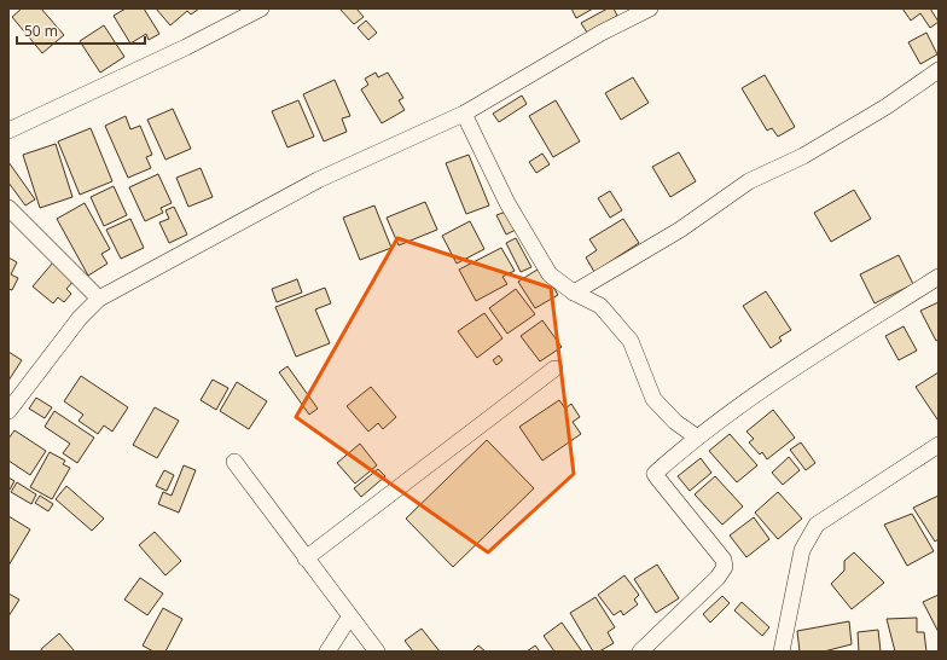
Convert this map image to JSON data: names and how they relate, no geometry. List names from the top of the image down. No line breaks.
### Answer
{"scale_bar":"50 m"}
